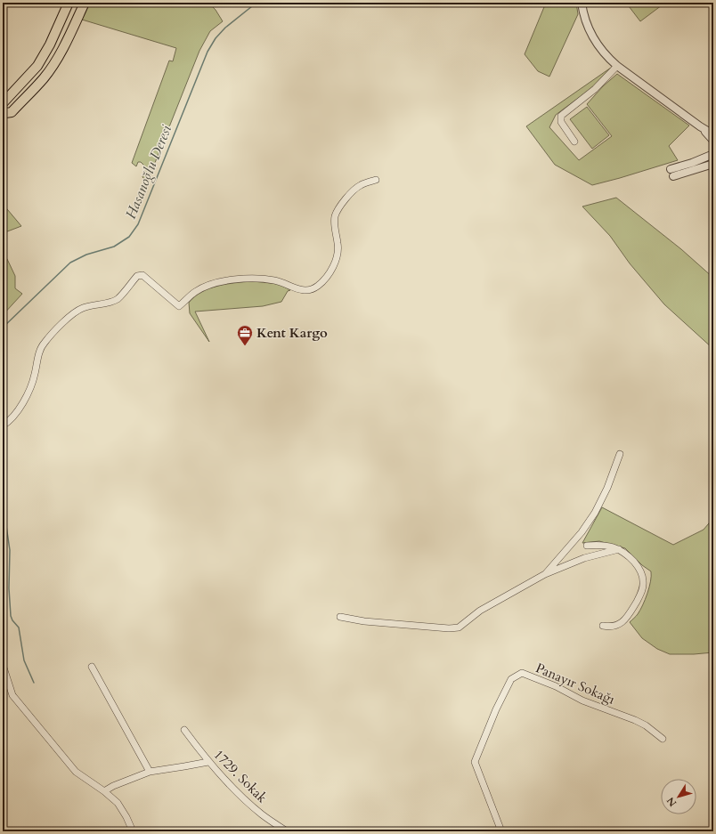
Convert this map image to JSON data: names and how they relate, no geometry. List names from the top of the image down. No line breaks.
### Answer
{"streets":{"street":["Panayır Sokağı","1729. Sokak"]},"water":["Hasanoğlu Deresi"],"places":{"office":["Kent Kargo"]},"north":"bottom left"}
